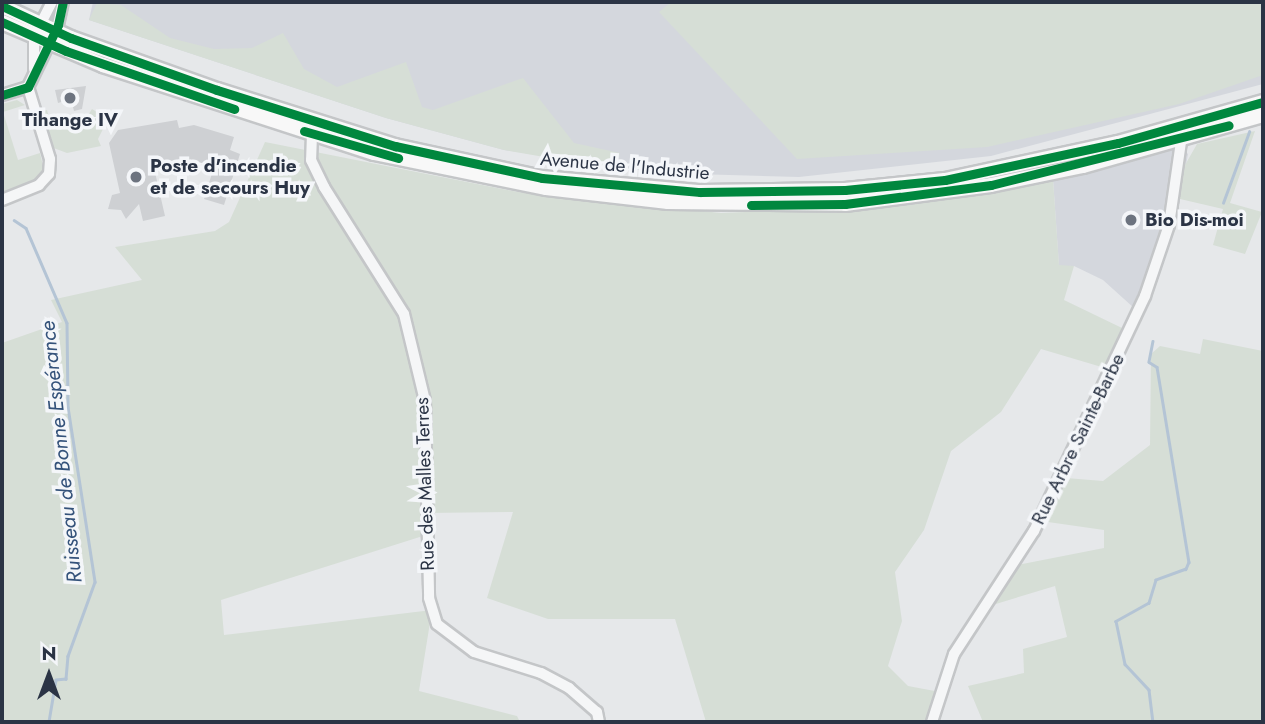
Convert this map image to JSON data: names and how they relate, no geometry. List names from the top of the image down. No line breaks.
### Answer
{"streets":{"main road":["Avenue de l'Industrie"],"street":["Rue Arbre Sainte-Barbe","Rue des Malles Terres"]},"crossings":[["Avenue de l'Industrie","Rue Arbre Sainte-Barbe"],["Avenue de l'Industrie","Rue des Malles Terres"]],"water":["Ruisseau de Bonne Espérance"],"places":["Tihange IV","Poste d'incendie et de secours Huy","Bio Dis-moi"],"north":"top"}
